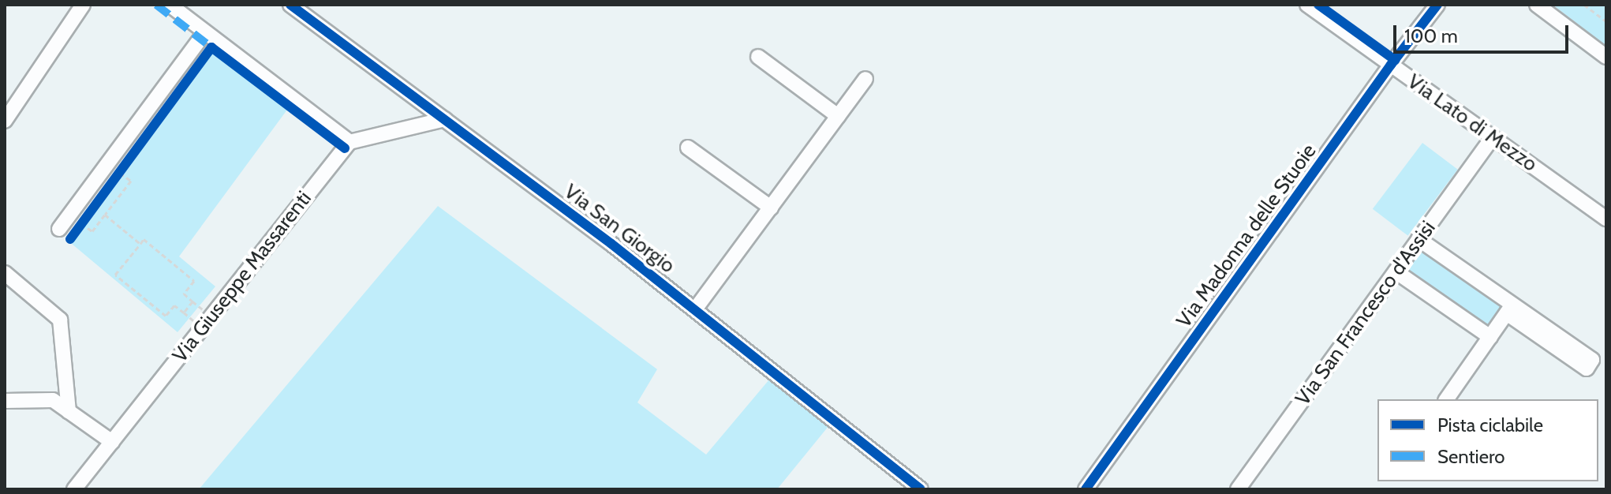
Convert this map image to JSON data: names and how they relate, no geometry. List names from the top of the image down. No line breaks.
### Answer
{"streets":{"street":["Via Lato di Mezzo","Via San Giorgio","Via Madonna delle Stuoie","Via Giuseppe Massarenti","Via San Francesco d'Assisi"]},"crossings":[["Via Lato di Mezzo","Via Madonna delle Stuoie"],["Via Lato di Mezzo","Via San Francesco d'Assisi"]],"legend":["Pista ciclabile","Sentiero"],"scale_bar":"100 m"}
